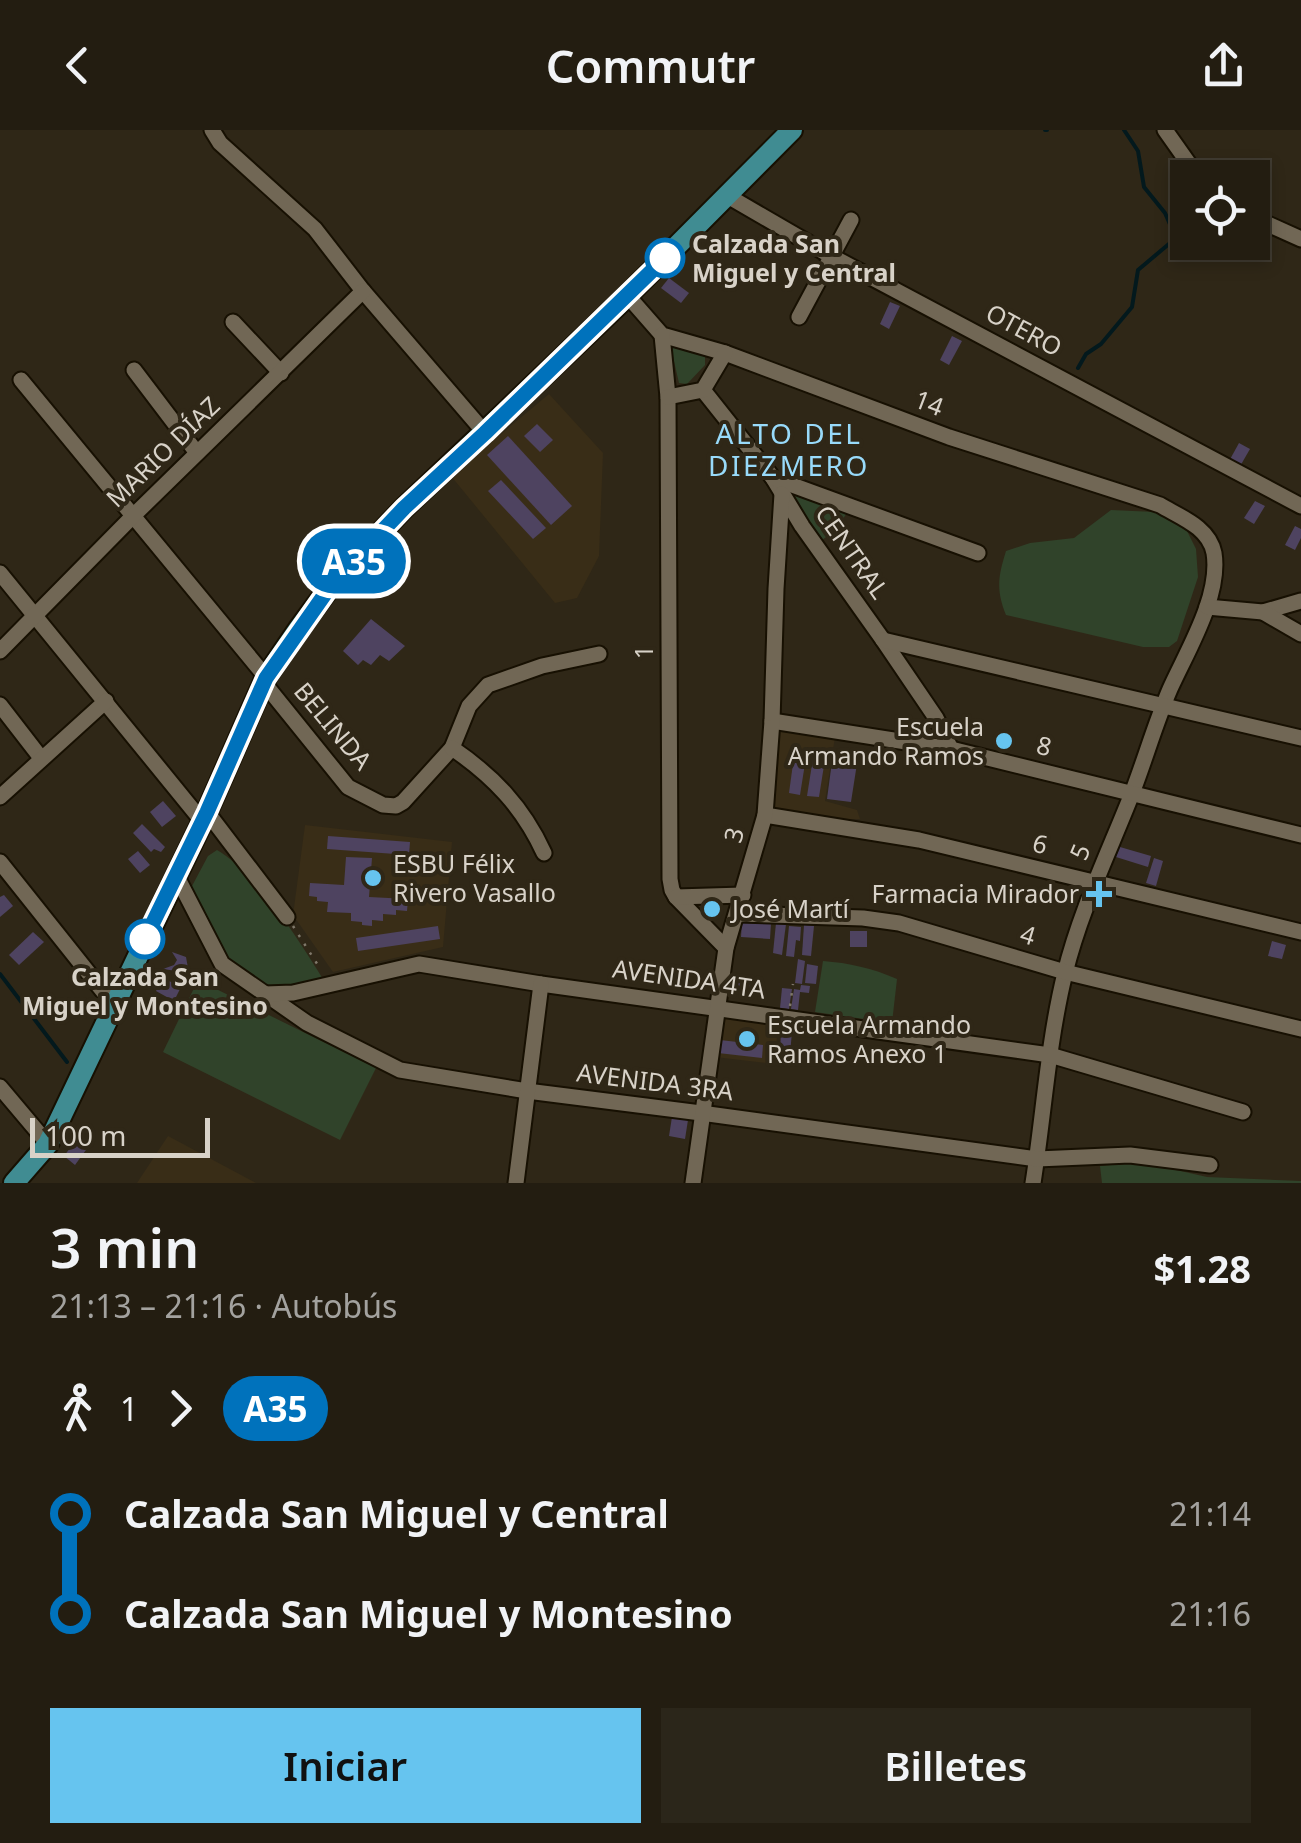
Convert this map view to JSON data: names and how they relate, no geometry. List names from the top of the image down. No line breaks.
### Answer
{"streets":{"street":["OTERO","14","MARIO DÍAZ","CENTRAL","1","BELINDA","8","3","6","5","4","AVENIDA 4TA","AVENIDA 3RA"]},"crossings":[["14","1"],["14","5"],["MARIO DÍAZ","BELINDA"],["CENTRAL","8"],["CENTRAL","3"],["8","3"],["8","5"],["3","6"],["3","4"],["3","AVENIDA 4TA"],["3","AVENIDA 3RA"],["6","5"],["5","4"],["5","AVENIDA 4TA"],["5","AVENIDA 3RA"],["AVENIDA 4TA","AVENIDA 3RA"]],"districts":["ALTO DEL DIEZMERO"],"places":{"other":["Calzada San Miguel y Central","Escuela Armando Ramos","ESBU Félix Rivero Vasallo","José Martí","Calzada San Miguel y Montesino","Escuela Armando Ramos Anexo 1"],"health":["Farmacia Mirador"]},"lines":["bus line A35"],"scale_bar":"100 m","page":{"header":"Commutr","on_map":"A35","scale":"100 m","heading":["3 min","21:13 – 21:16 · Autobús","$1.28"],"legs":["1","A35"],"list":[{"name":"Calzada San Miguel y Central","value":"21:14"},{"name":"Calzada San Miguel y Montesino","value":"21:16"}],"buttons":["Iniciar","Billetes"]}}
